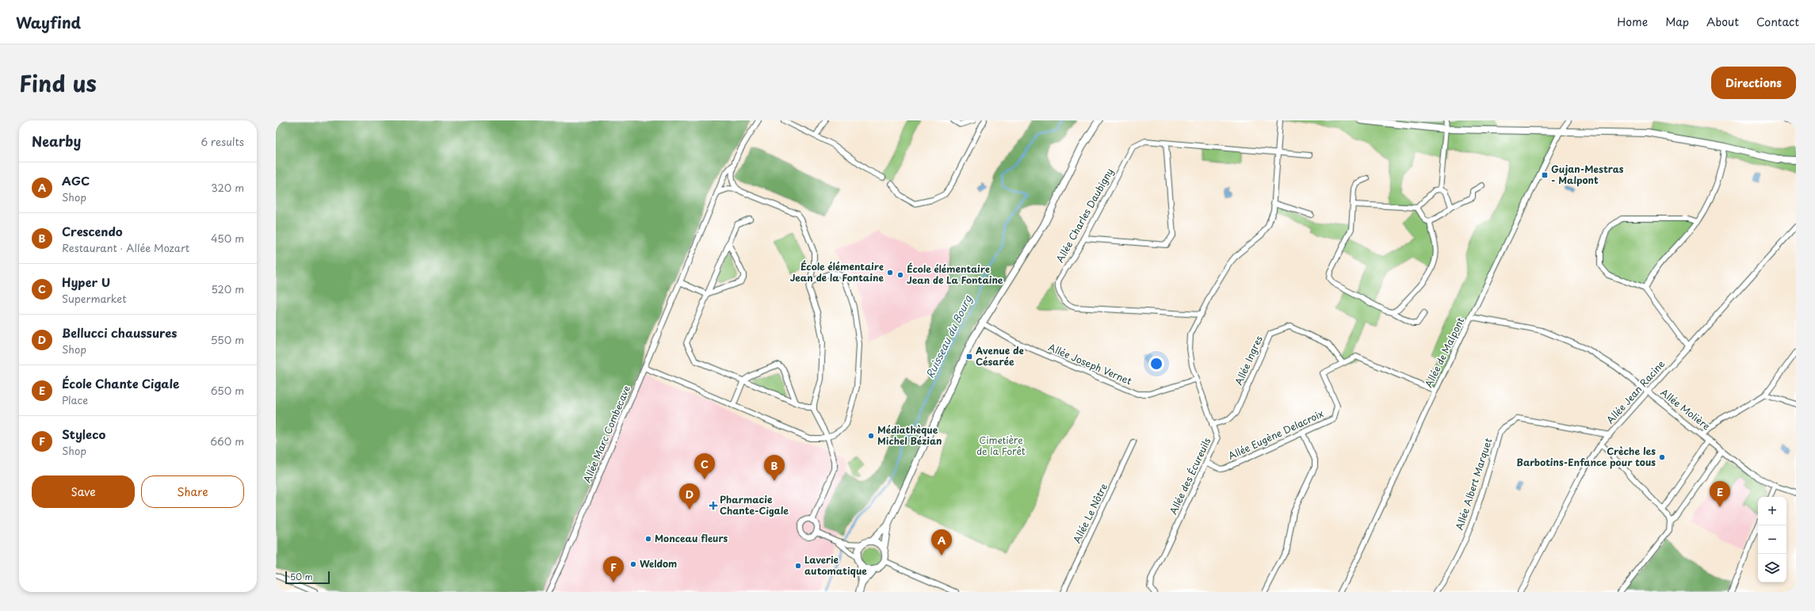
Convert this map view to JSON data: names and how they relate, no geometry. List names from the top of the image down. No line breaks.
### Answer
{"streets":{"street":["Allée Charles Daubigny","Allée de Malpont","Allée Ingres","Allée Joseph Vernet","Allée Jean Racine","Allée Molière","Allée Marc Combecave","Allée Eugène Delacroix","Allée des Écureuils","Allée Albert Marquet","Allée Le Nôtre"]},"crossings":[["Allée Charles Daubigny","Allée des Écureuils"],["Allée de Malpont","Allée Molière"],["Allée de Malpont","Allée Eugène Delacroix"],["Allée Ingres","Allée Eugène Delacroix"],["Allée Ingres","Allée des Écureuils"],["Allée Joseph Vernet","Allée des Écureuils"],["Allée Jean Racine","Allée Molière"],["Allée Jean Racine","Allée Albert Marquet"],["Allée Eugène Delacroix","Allée des Écureuils"]],"water":["Ruisseau du Bourg"],"parks":["Cimetière de la Forêt"],"places":{"transit":["Gujan-Mestras - Malpont","Avenue de Césarée"],"other":["École élémentaire Jean de la Fontaine","École élémentaire Jean de La Fontaine","Médiathèque Michel Bézian","Crèche les Barbotins-Enfance pour tous","Monceau fleurs","Weldom","Laverie automatique"],"health":["Pharmacie Chante-Cigale"]},"scale_bar":"50 m","page":{"header":"Wayfind","nav":["Home","Map","About","Contact"],"title":"Find us","buttons":["Directions",["Save","Share"]],"heading":["Nearby","6 results"],"list":[{"mark":"A","name":"AGC","note":"Shop","value":"320 m"},{"mark":"B","name":"Crescendo","note":"Restaurant · Allée Mozart","value":"450 m"},{"mark":"C","name":"Hyper U","note":"Supermarket","value":"520 m"},{"mark":"D","name":"Bellucci chaussures","note":"Shop","value":"550 m"},{"mark":"E","name":"École Chante Cigale","note":"Place","value":"650 m"},{"mark":"F","name":"Styleco","note":"Shop","value":"660 m"}],"pins":["C","B","E","D","A","F"],"map_buttons":["+","−"],"scale":"50 m"}}
